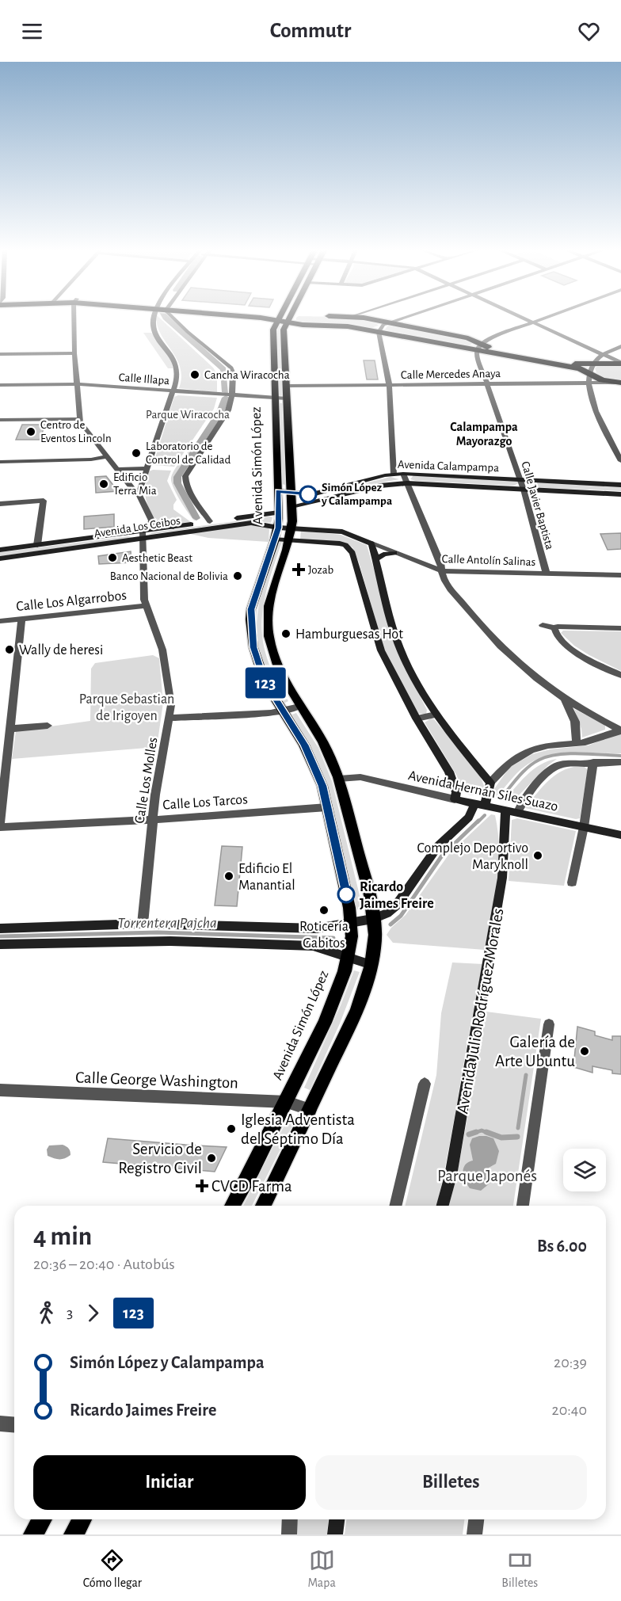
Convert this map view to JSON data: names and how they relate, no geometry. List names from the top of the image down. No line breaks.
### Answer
{"streets":{"main road":["Avenida Simón López"],"street":["Calle Mercedes Anaya","Calle Illapa","Avenida Calampampa","Calle Javier Baptista","Avenida Los Ceibos","Calle Antolín Salinas","Calle Los Algarrobos","Calle Los Molles","Avenida Hernán Siles Suazo","Calle Los Tarcos","Avenida Julio Rodríguez Morales","Calle George Washington"]},"crossings":[["Calle Mercedes Anaya","Calle Javier Baptista"],["Calle Illapa","Avenida Simón López"],["Avenida Simón López","Avenida Calampampa"],["Avenida Simón López","Avenida Los Ceibos"],["Avenida Simón López","Calle Antolín Salinas"],["Avenida Simón López","Calle Los Tarcos"],["Avenida Simón López","Calle George Washington"],["Avenida Calampampa","Calle Javier Baptista"],["Calle Javier Baptista","Calle Antolín Salinas"],["Avenida Los Ceibos","Calle Antolín Salinas"],["Avenida Los Ceibos","Calle Los Molles"],["Calle Los Algarrobos","Calle Los Molles"],["Calle Los Molles","Calle Los Tarcos"],["Avenida Hernán Siles Suazo","Avenida Julio Rodríguez Morales"]],"districts":["Calampampa Mayorazgo"],"water":["Torrentera Pajcha"],"parks":["Parque Wiracocha","Parque Sebastian de Irigoyen","Parque Japonés"],"places":{"other":["Cancha Wiracocha","Centro de Eventos Lincoln","Laboratorio de Control de Calidad","Edificio Terra Mia","Simón López y Calampampa","Aesthetic Beast","Banco Nacional de Bolivia","Hamburguesas Hot","Wally de heresi","Complejo Deportivo Maryknoll","Edificio El Manantial","Ricardo Jaimes Freire","Roticería Gabitos","Galería de Arte Ubuntu","Iglesia Adventista del Séptimo Día","Servicio de Registro Civil"],"health":["Jozab","CVCD Farma"]},"lines":["bus line 123"],"page":{"header":"Commutr","on_map":"123","heading":["4 min","20:36 – 20:40 · Autobús","Bs 6.00"],"legs":["3","123"],"list":[{"name":"Simón López y Calampampa","value":"20:39"},{"name":"Ricardo Jaimes Freire","value":"20:40"}],"buttons":["Iniciar","Billetes"],"tabs":["Cómo llegar","Mapa","Billetes"]}}
